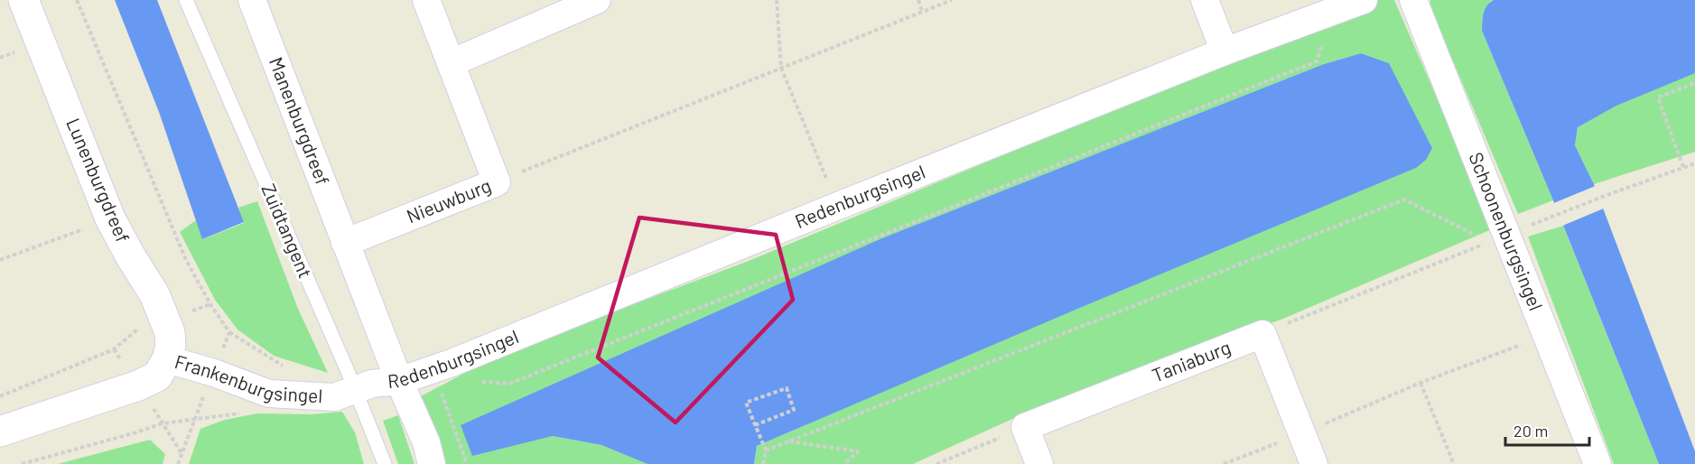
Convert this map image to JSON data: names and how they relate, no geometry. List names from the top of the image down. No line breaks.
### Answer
{"streets":{"street":["Manenburgdreef","Lunenburgdreef","Redenburgsingel","Nieuwburg","Schoonenburgsingel","Taniaburg","Frankenburgsingel"],"lane":["Zuidtangent"]},"crossings":[["Manenburgdreef","Redenburgsingel"],["Manenburgdreef","Nieuwburg"],["Lunenburgdreef","Frankenburgsingel"],["Redenburgsingel","Zuidtangent"],["Redenburgsingel","Frankenburgsingel"],["Zuidtangent","Frankenburgsingel"]],"scale_bar":"20 m"}
